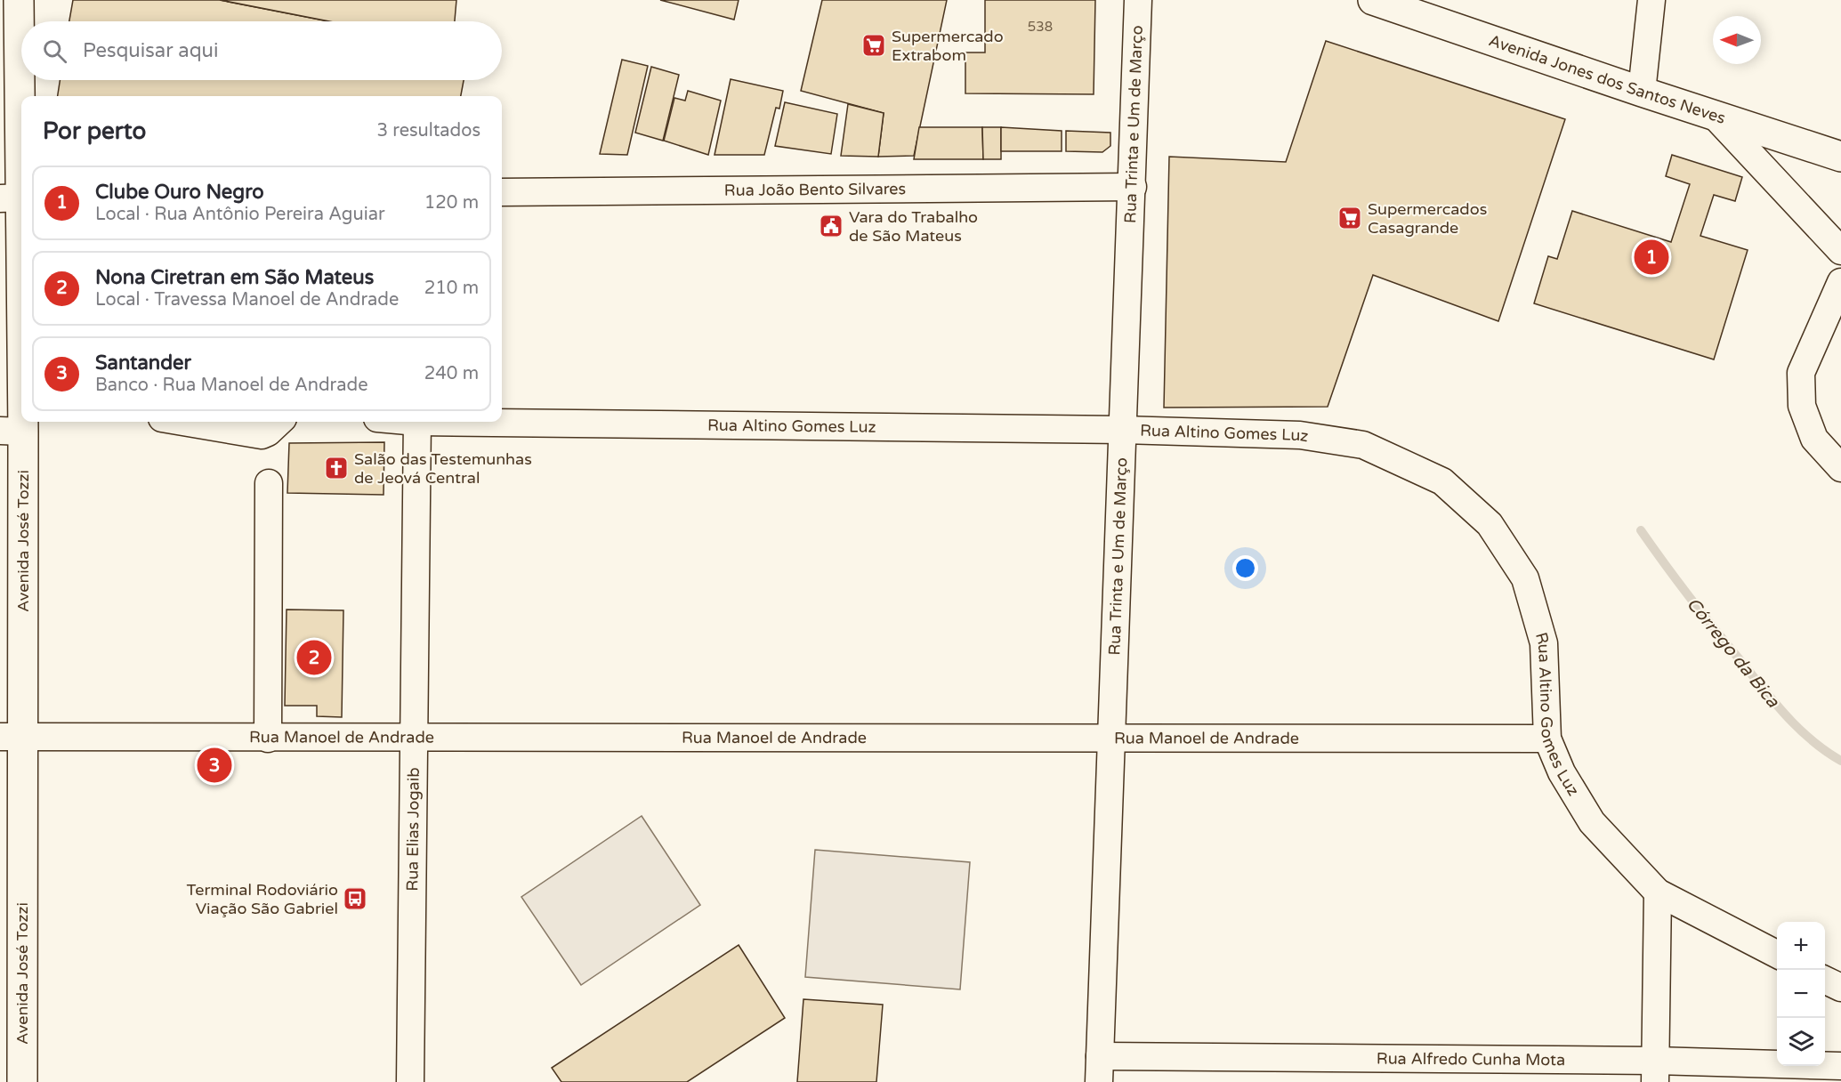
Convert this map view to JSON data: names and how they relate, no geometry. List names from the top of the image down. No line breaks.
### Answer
{"streets":{"street":["Avenida Jones dos Santos Neves","Rua Trinta e Um de Março","Rua João Bento Silvares","Rua Altino Gomes Luz","Avenida José Tozzi","Rua Manoel de Andrade","Rua Elias Jogaib","Rua Alfredo Cunha Mota"]},"crossings":[["Rua Trinta e Um de Março","Rua João Bento Silvares"],["Rua Trinta e Um de Março","Rua Altino Gomes Luz"],["Rua Trinta e Um de Março","Rua Manoel de Andrade"],["Rua Trinta e Um de Março","Rua Alfredo Cunha Mota"],["Rua Altino Gomes Luz","Rua Manoel de Andrade"],["Avenida José Tozzi","Rua Manoel de Andrade"],["Rua Manoel de Andrade","Rua Elias Jogaib"]],"water":["Córrego da Bica"],"places":{"supermarket":["Supermercado Extrabom","Supermercados Casagrande"],"public building":["Vara do Trabalho de São Mateus"],"church":["Salão das Testemunhas de Jeová Central"],"bus stop":["Terminal Rodoviário Viação São Gabriel"]},"house_numbers":["538"],"north":"left","page":{"search":"Pesquisar aqui","heading":["Por perto","3 resultados"],"list":[{"mark":"1","name":"Clube Ouro Negro","note":"Local · Rua Antônio Pereira Aguiar","value":"120 m"},{"mark":"2","name":"Nona Ciretran em São Mateus","note":"Local · Travessa Manoel de Andrade","value":"210 m"},{"mark":"3","name":"Santander","note":"Banco · Rua Manoel de Andrade","value":"240 m"}],"pins":["1","2","3"],"map_buttons":["+","−"]}}
